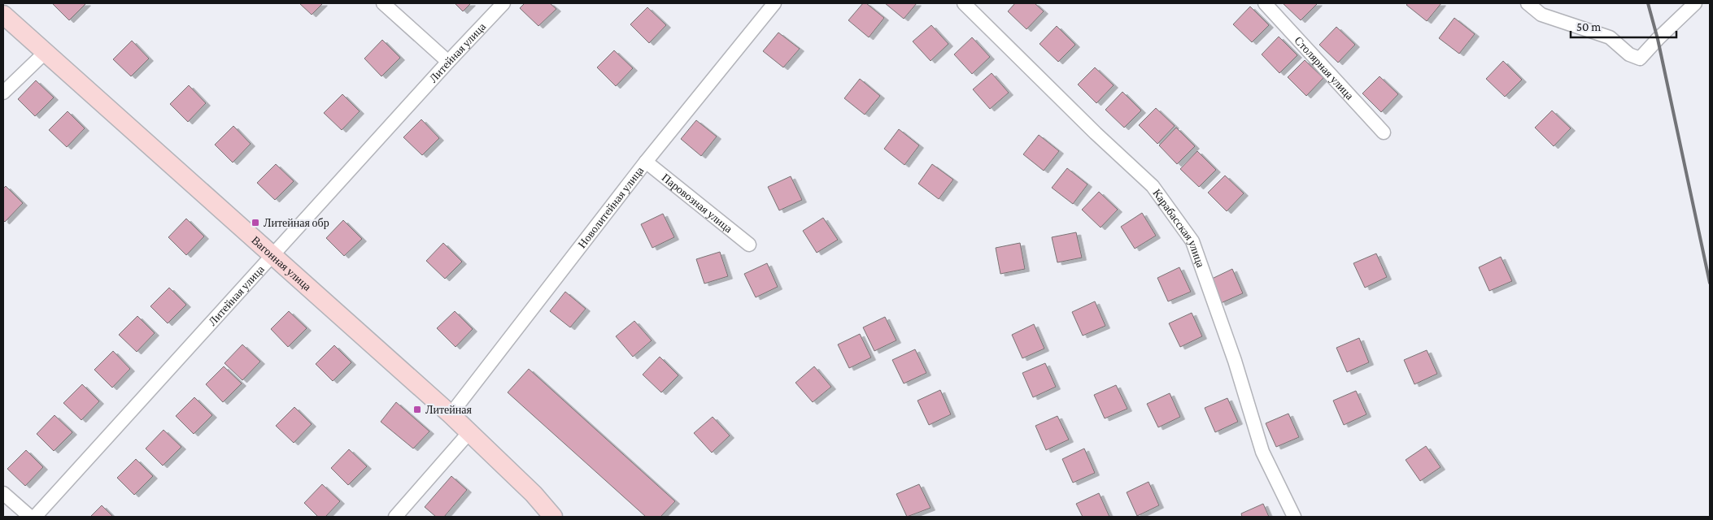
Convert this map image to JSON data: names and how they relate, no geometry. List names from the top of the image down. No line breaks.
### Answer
{"streets":{"street":["Литейная улица","Столярная улица","Паровозная улица","Новолитейная улица","Карабасская улица","Вагонная улица"]},"crossings":[["Литейная улица","Вагонная улица"],["Паровозная улица","Новолитейная улица"],["Новолитейная улица","Вагонная улица"]],"places":{"transit":["Литейная обр","Литейная"]},"scale_bar":"50 m"}
